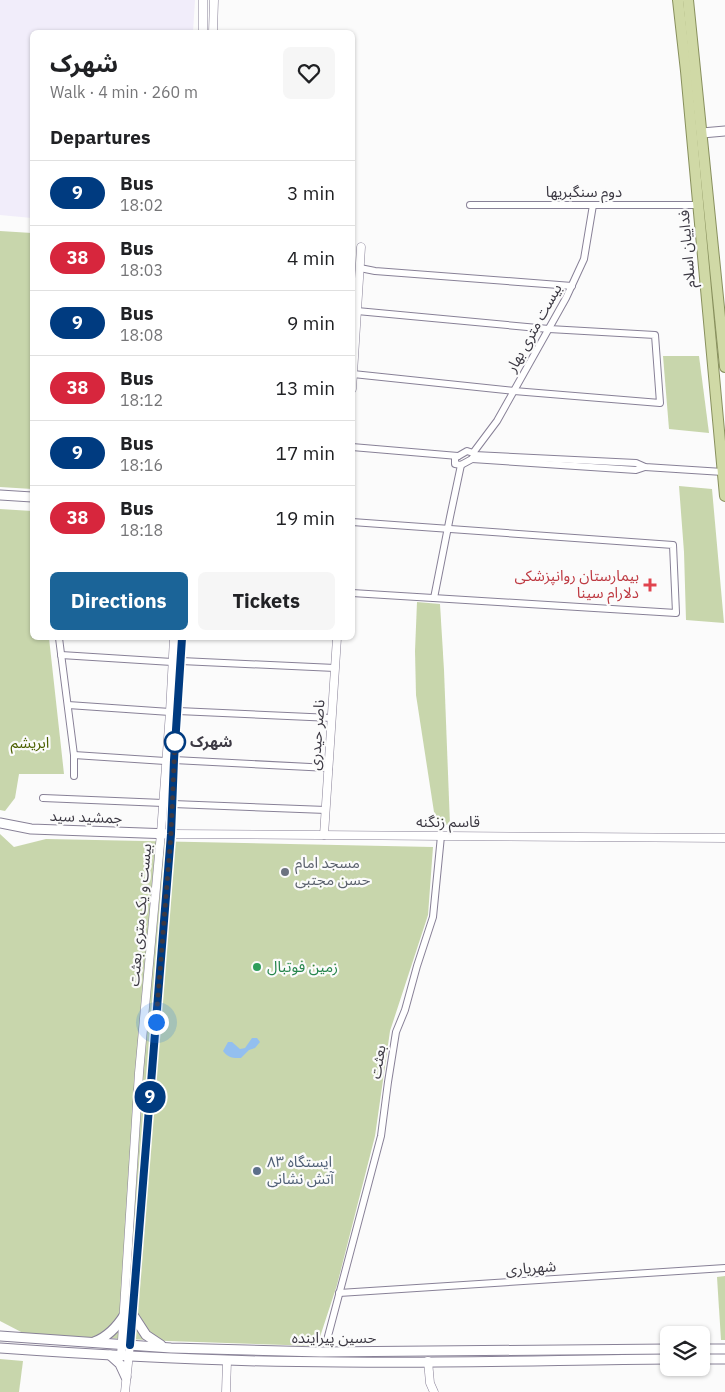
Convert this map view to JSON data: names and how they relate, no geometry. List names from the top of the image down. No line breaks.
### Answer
{"streets":{"main road":["فداییان اسلام","جمشید سید","حسین پیراینده"],"street":["دوم سنگبریها","بیست متری بهار","ناصر حیدری","قاسم زنگنه","بیست و یک متری بعثت","بعثت","شهریاری"]},"crossings":[["دوم سنگبریها","فداییان اسلام"],["دوم سنگبریها","بیست متری بهار"],["ناصر حیدری","قاسم زنگنه"],["جمشید سید","قاسم زنگنه"],["جمشید سید","بیست و یک متری بعثت"],["قاسم زنگنه","بیست و یک متری بعثت"],["قاسم زنگنه","بعثت"],["بیست و یک متری بعثت","حسین پیراینده"],["بعثت","شهریاری"]],"parks":["ابریشم"],"places":{"health":["بیمارستان روانپزشکی دلارام سینا"],"other":["شهرک","مسجد امام حسن مجتبی","زمین فوتبال","ایستگاه ۸۳ آتش نشانی"]},"lines":["bus line 9"],"page":{"on_map":"9","heading":[["شهرک","Walk · 4 min · 260 m"],"Departures"],"list":[{"mark":"9","name":"Bus","note":"18:02","value":"3 min"},{"mark":"38","name":"Bus","note":"18:03","value":"4 min"},{"mark":"9","name":"Bus","note":"18:08","value":"9 min"},{"mark":"38","name":"Bus","note":"18:12","value":"13 min"},{"mark":"9","name":"Bus","note":"18:16","value":"17 min"},{"mark":"38","name":"Bus","note":"18:18","value":"19 min"}],"buttons":["Directions","Tickets"]}}
